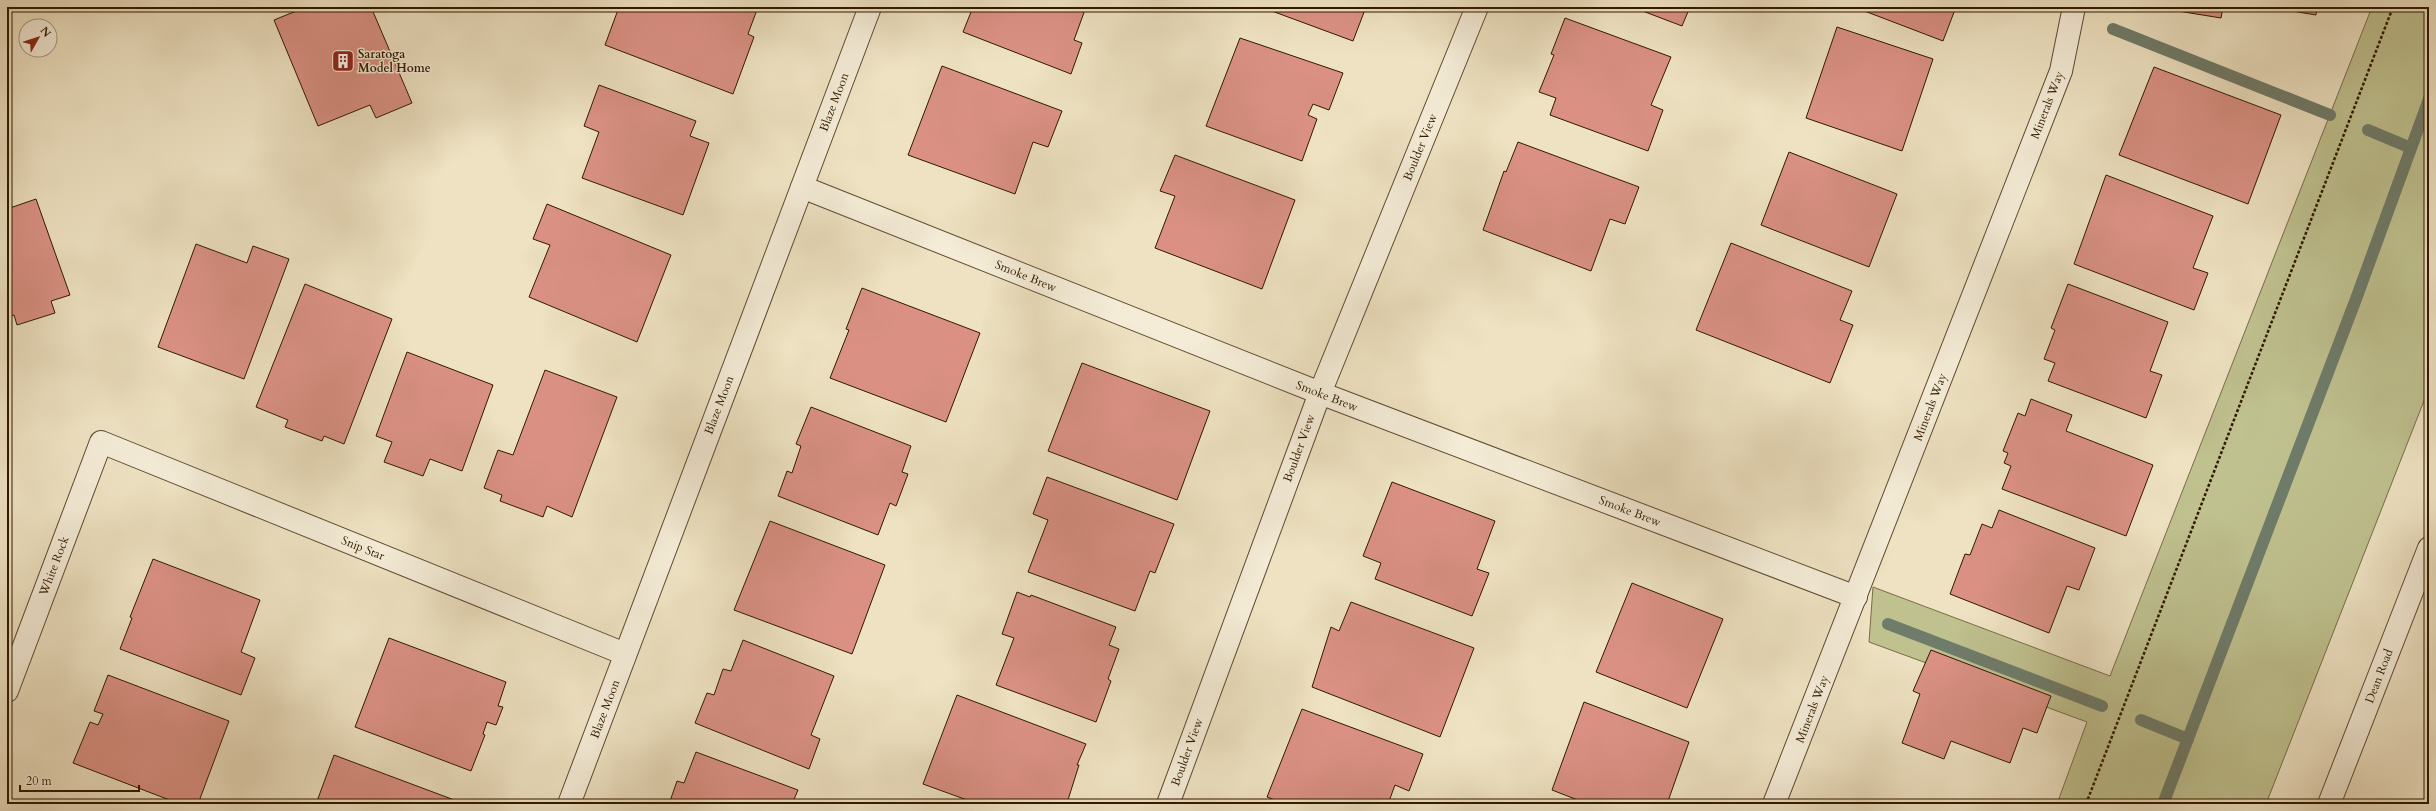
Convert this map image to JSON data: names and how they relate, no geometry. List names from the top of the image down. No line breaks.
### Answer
{"streets":{"street":["Blaze Moon","Minerals Way","Boulder View","Smoke Brew","Snip Star","White Rock","Dean Road"]},"crossings":[["Blaze Moon","Smoke Brew"],["Blaze Moon","Snip Star"],["Minerals Way","Smoke Brew"],["Boulder View","Smoke Brew"],["Snip Star","White Rock"]],"places":{"building":["Saratoga Model Home"]},"scale_bar":"20 m","north":"top right"}
